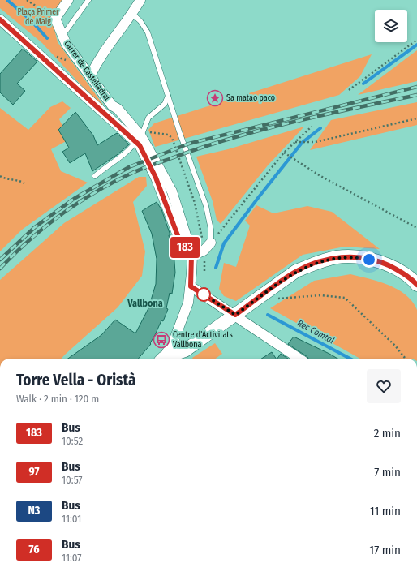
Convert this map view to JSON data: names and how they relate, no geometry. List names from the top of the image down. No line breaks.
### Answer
{"streets":{"street":["Carrer de Castelladral"]},"districts":["Vallbona"],"water":["Rec Comtal"],"parks":["Plaça Primer de Maig"],"places":{"place":["Sa matao paco"],"bus stop":["Centre d'Activitats Vallbona"]},"lines":["bus line 183"],"page":{"on_map":"183","heading":["Torre Vella - Oristà","Walk · 2 min · 120 m"],"list":[{"mark":"183","name":"Bus","note":"10:52","value":"2 min"},{"mark":"97","name":"Bus","note":"10:57","value":"7 min"},{"mark":"N3","name":"Bus","note":"11:01","value":"11 min"},{"mark":"76","name":"Bus","note":"11:07","value":"17 min"}]}}
